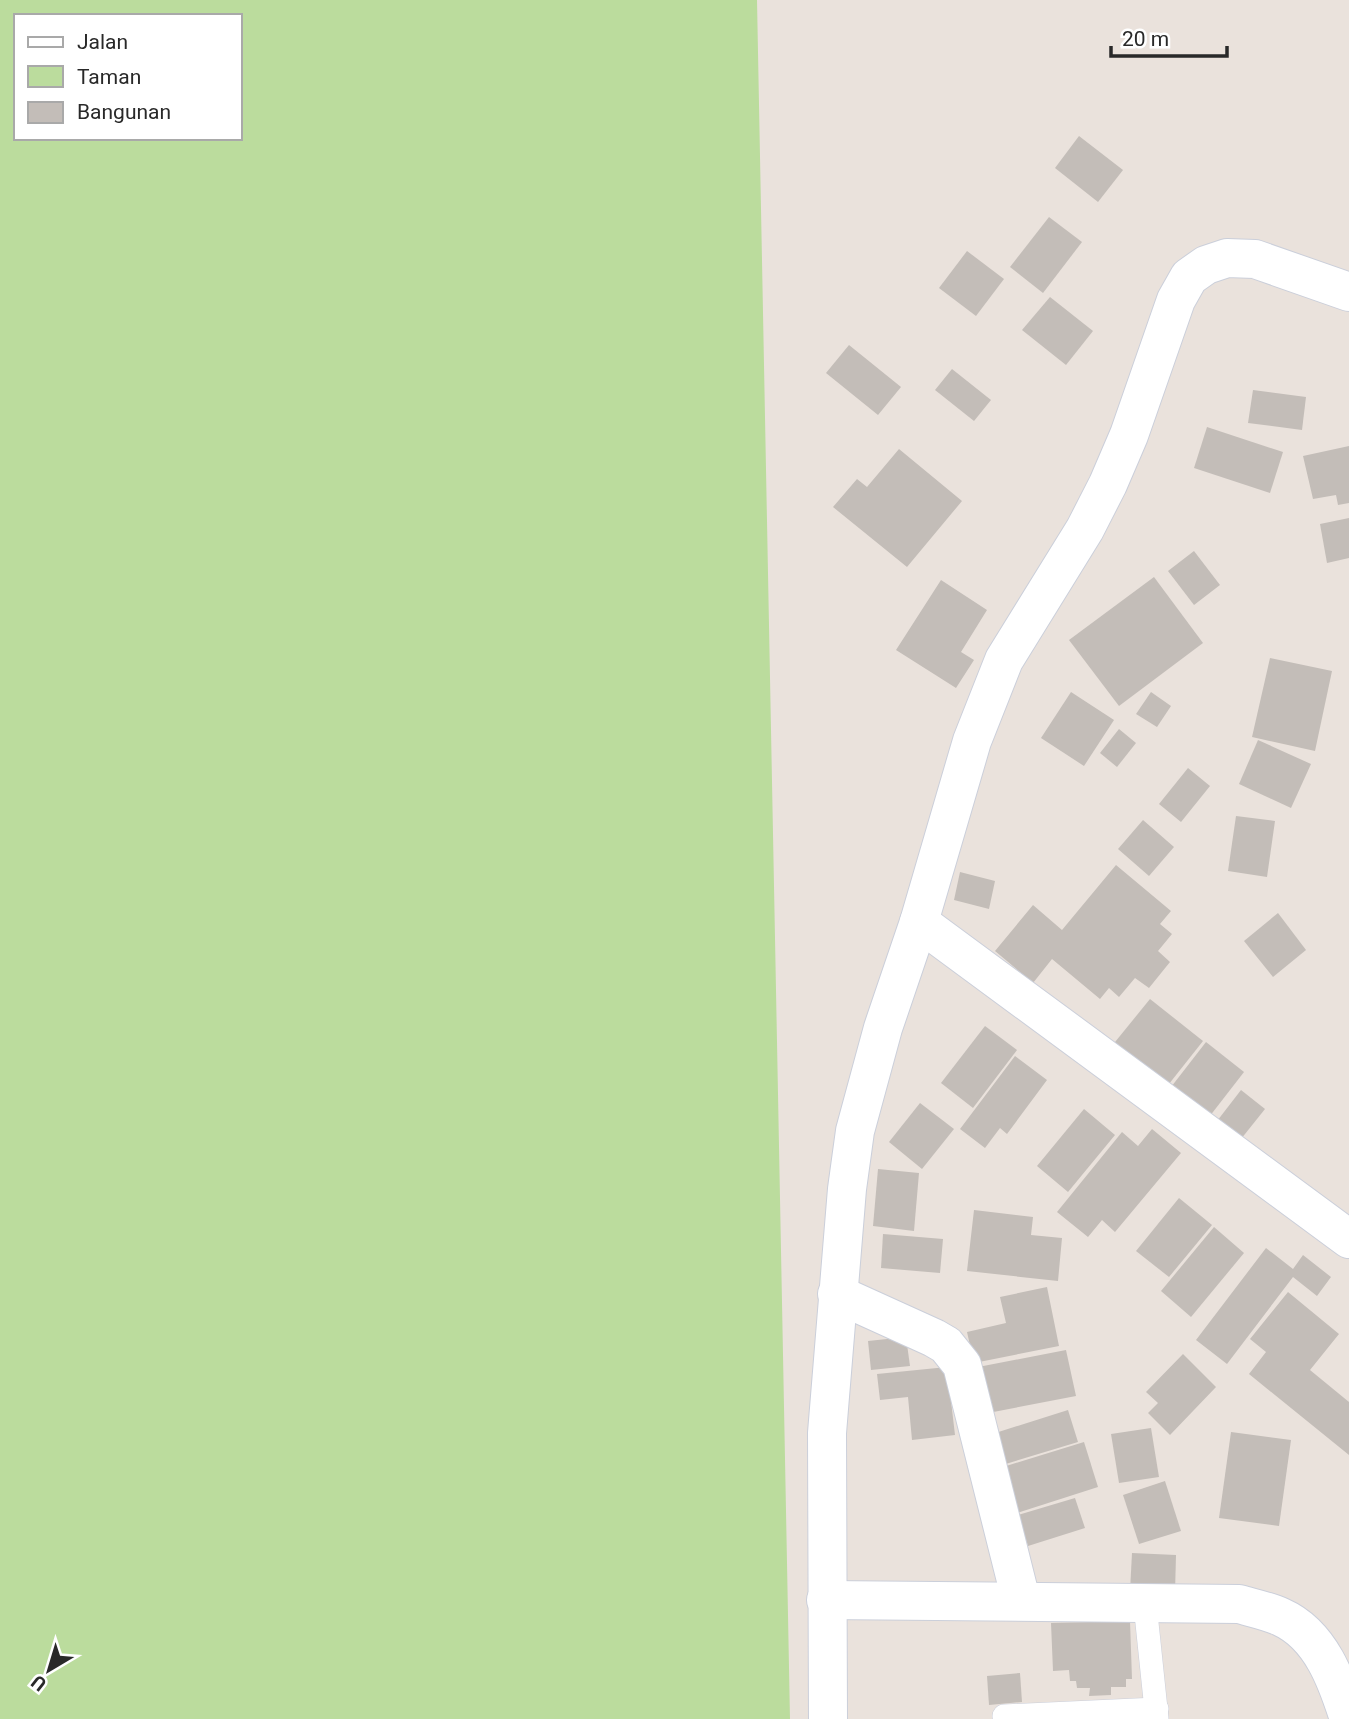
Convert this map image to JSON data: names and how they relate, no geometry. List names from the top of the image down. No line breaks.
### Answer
{"legend":["Jalan","Taman","Bangunan"],"scale_bar":"20 m","north":"bottom left"}
